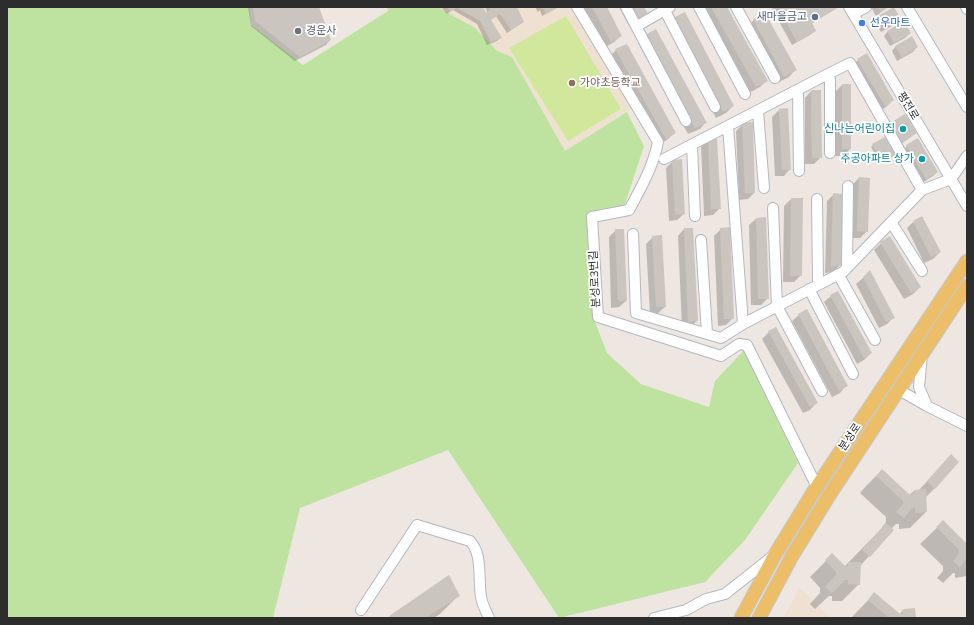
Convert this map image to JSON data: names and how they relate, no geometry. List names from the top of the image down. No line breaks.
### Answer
{"streets":{"main road":["분성로"],"street":["평전로","분성로3번길"]},"crossings":[["분성로3번길","분성로"]],"places":["새마을금고","선우마트","경운사","가야초등학교","신나는어린이집","주공아파트 상가"]}
